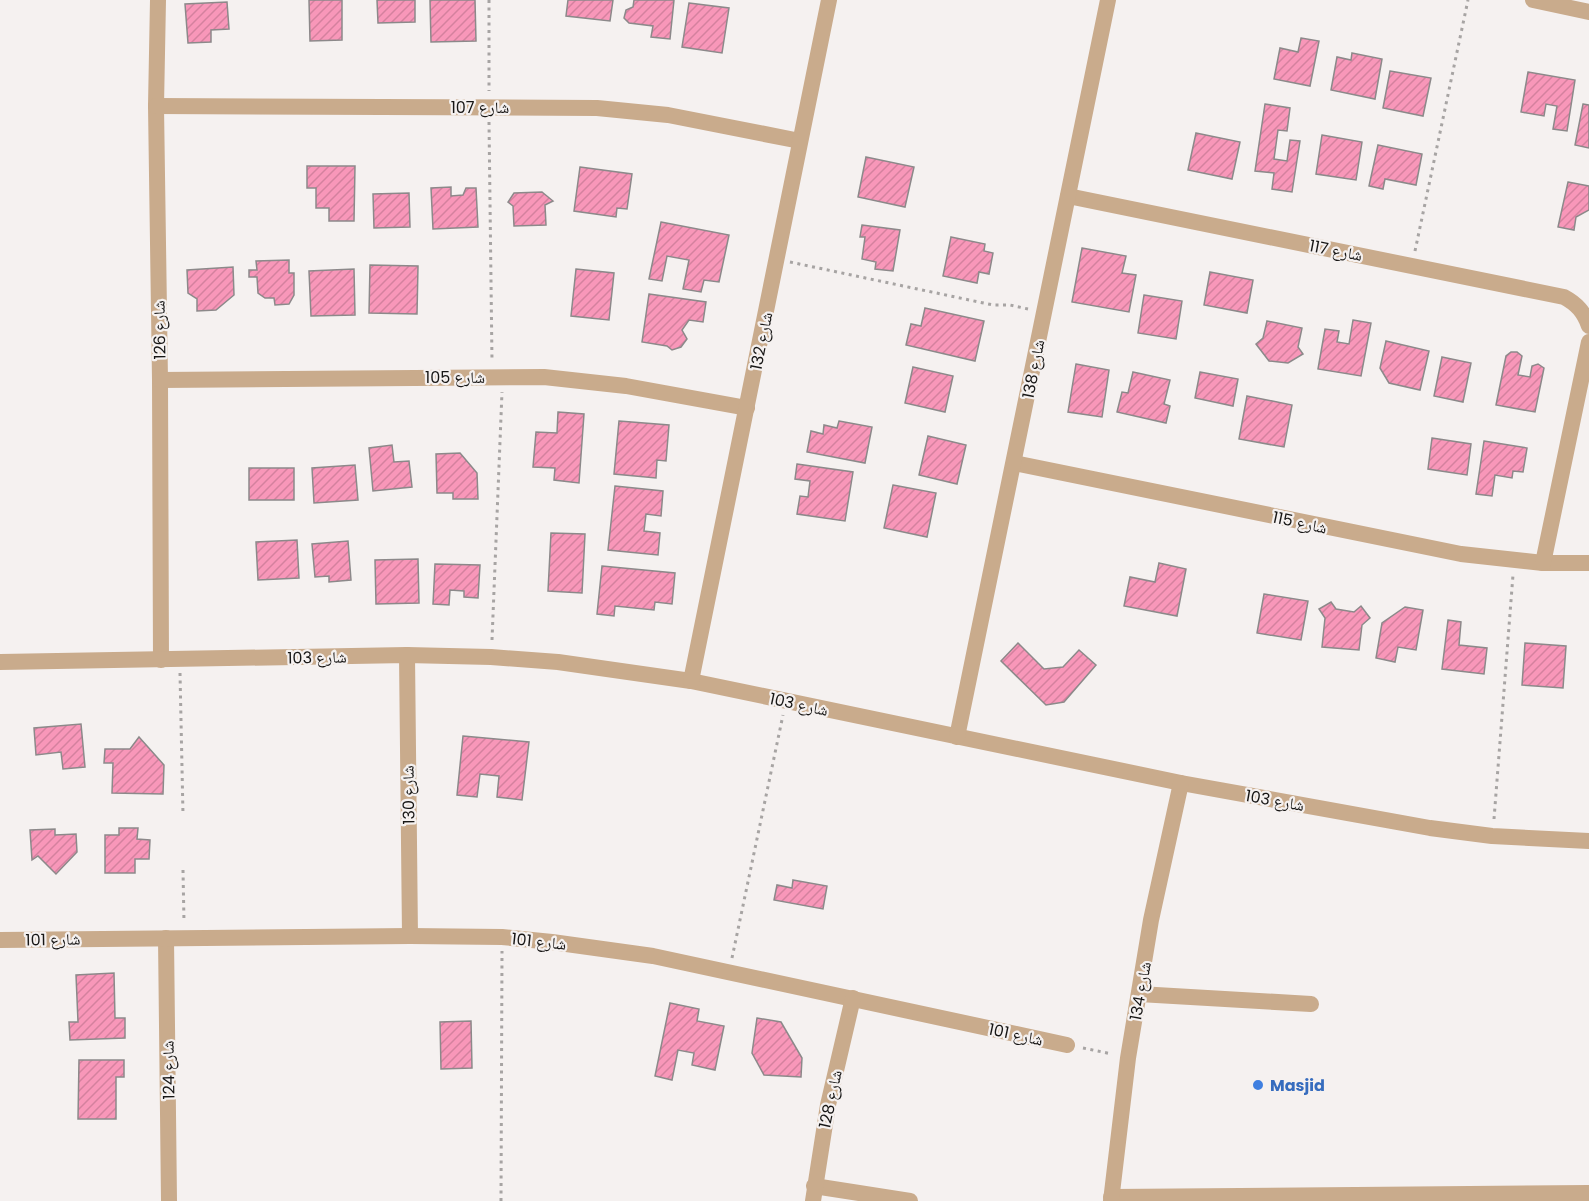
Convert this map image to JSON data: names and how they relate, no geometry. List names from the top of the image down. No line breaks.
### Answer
{"streets":{"street":["شارع 107","شارع 117","شارع 126","شارع 132","شارع 138","شارع 105","شارع 115","شارع 103","شارع 130","شارع 101","شارع 134","شارع 124","شارع 128"]},"crossings":[["شارع 107","شارع 126"],["شارع 107","شارع 132"],["شارع 117","شارع 138"],["شارع 126","شارع 105"],["شارع 126","شارع 103"],["شارع 132","شارع 105"],["شارع 132","شارع 103"],["شارع 138","شارع 115"],["شارع 138","شارع 103"],["شارع 103","شارع 130"],["شارع 103","شارع 134"],["شارع 130","شارع 101"],["شارع 101","شارع 124"],["شارع 101","شارع 128"]],"places":["Masjid"]}
